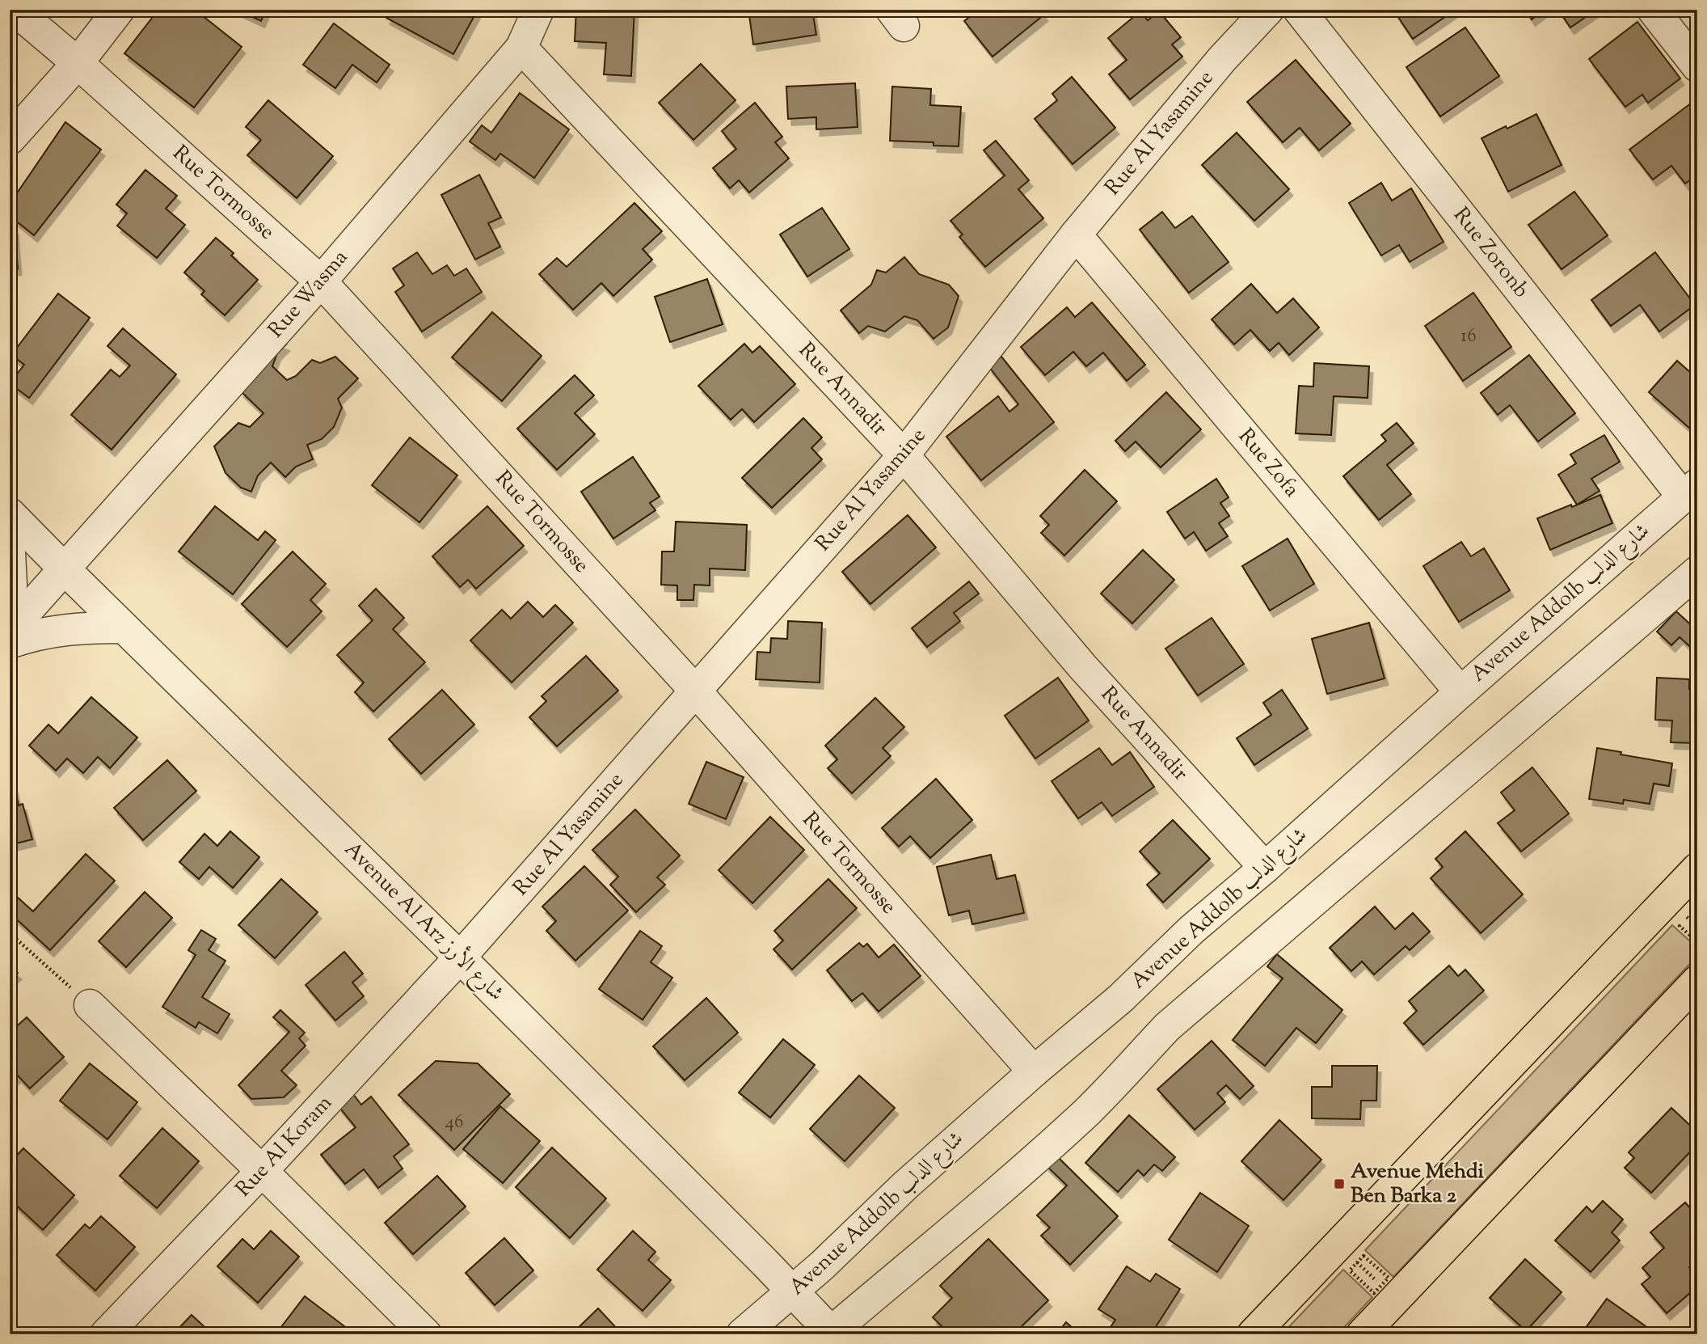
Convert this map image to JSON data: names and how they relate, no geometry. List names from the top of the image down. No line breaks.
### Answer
{"streets":{"street":["Rue Al Yasamine","Rue Tormosse","Rue Zoronb","Rue Wasma","Rue Annadir","Rue Zofa","Avenue Addolb شارع الدلب","Avenue Al Arz شارع الأرز","Rue Al Koram"]},"crossings":[["Rue Al Yasamine","Rue Tormosse"],["Rue Al Yasamine","Rue Annadir"],["Rue Al Yasamine","Rue Zofa"],["Rue Al Yasamine","Avenue Al Arz شارع الأرز"],["Rue Al Yasamine","Rue Al Koram"],["Rue Tormosse","Rue Wasma"],["Rue Tormosse","Avenue Addolb شارع الدلب"],["Rue Zoronb","Avenue Addolb شارع الدلب"],["Rue Wasma","Rue Annadir"],["Rue Wasma","Avenue Al Arz شارع الأرز"],["Rue Annadir","Avenue Addolb شارع الدلب"],["Rue Zofa","Avenue Addolb شارع الدلب"],["Avenue Addolb شارع الدلب","Avenue Al Arz شارع الأرز"],["Avenue Al Arz شارع الأرز","Rue Al Koram"]],"places":{"transit":["Avenue Mehdi Ben Barka 2"]},"house_numbers":["16","46"]}
